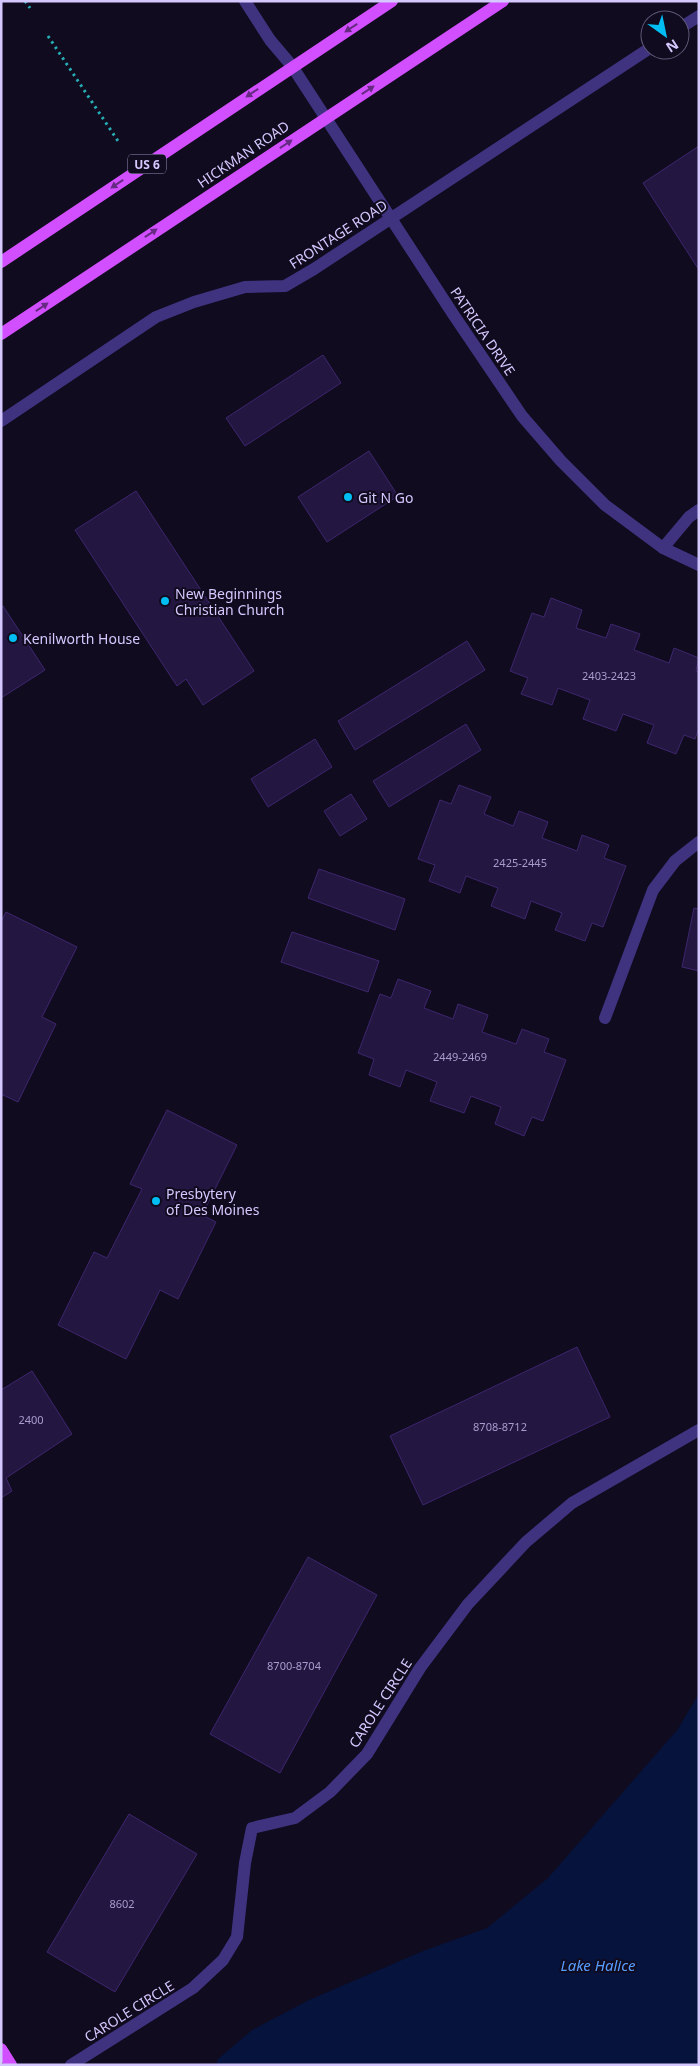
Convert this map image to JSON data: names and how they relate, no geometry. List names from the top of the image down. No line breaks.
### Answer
{"streets":{"main road":["HICKMAN ROAD","US 6"],"street":["FRONTAGE ROAD","PATRICIA DRIVE","CAROLE CIRCLE"]},"crossings":[["HICKMAN ROAD","PATRICIA DRIVE"],["US 6","PATRICIA DRIVE"],["FRONTAGE ROAD","PATRICIA DRIVE"]],"water":["Lake Halice"],"places":["Git N Go","New Beginnings Christian Church","Kenilworth House","Presbytery of Des Moines"],"house_numbers":["2403-2423","2425-2445","2449-2469","2400","8708-8712","8700-8704","8602"],"north":"bottom right"}
